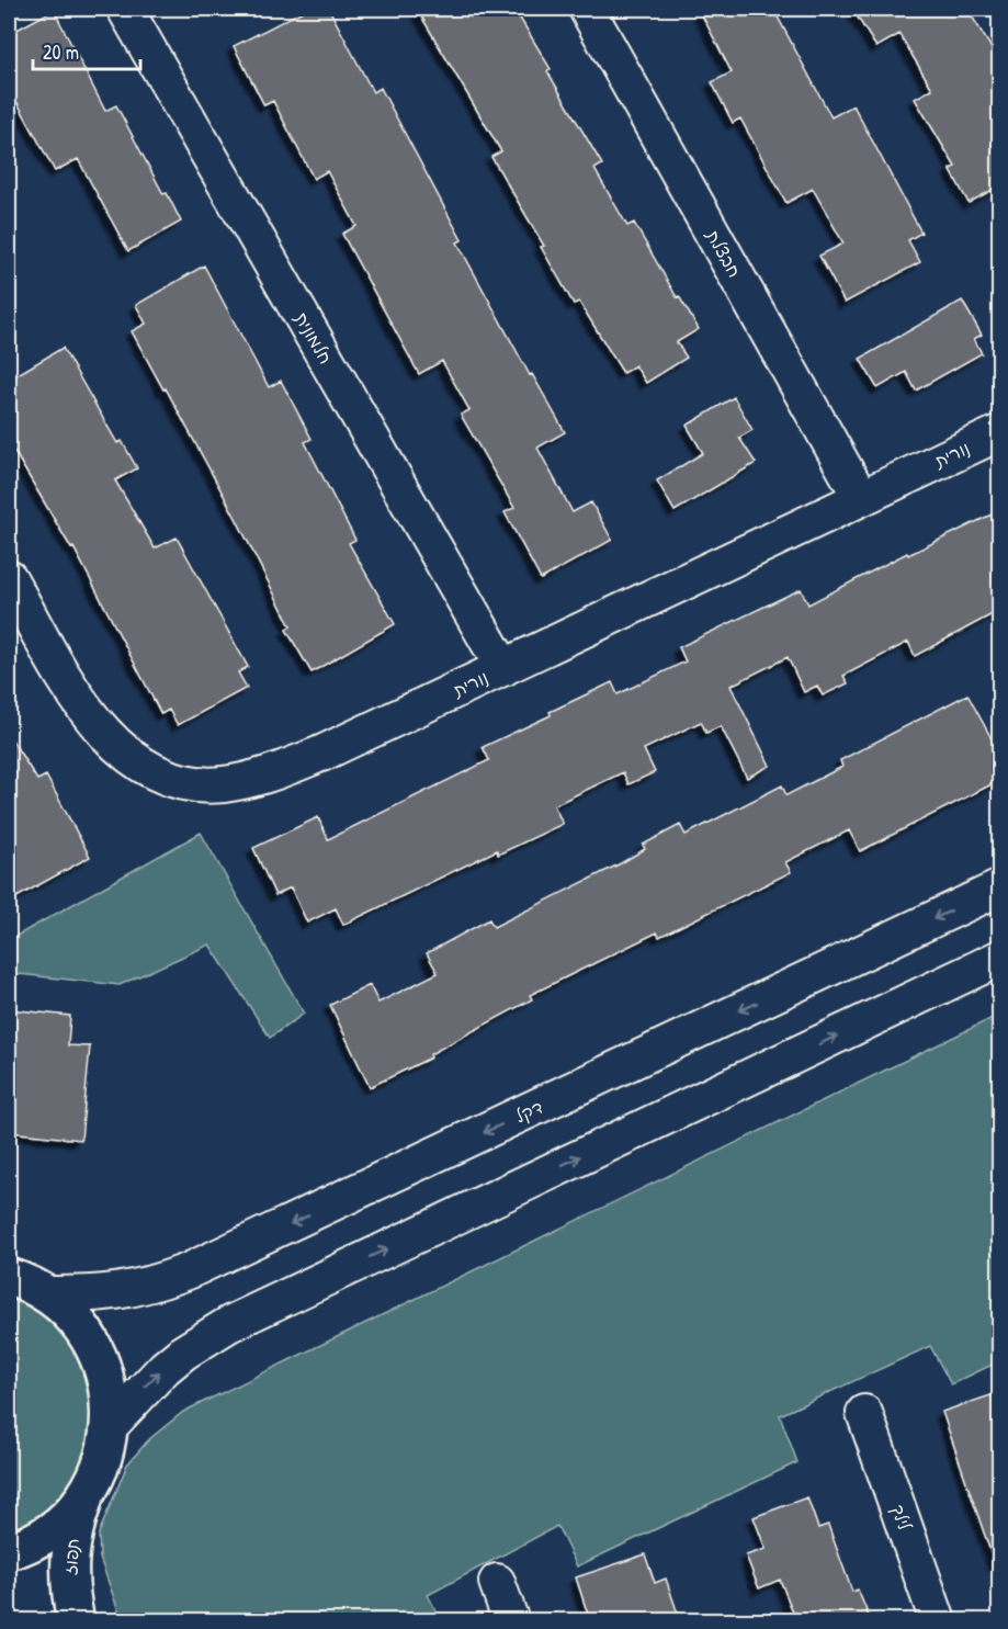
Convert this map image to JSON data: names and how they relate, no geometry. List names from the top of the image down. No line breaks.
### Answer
{"streets":{"street":["חבצלת","חלמונית","נורית","דקל","לילך","תפוז"]},"crossings":[["חבצלת","נורית"],["חלמונית","נורית"]],"scale_bar":"20 m"}
